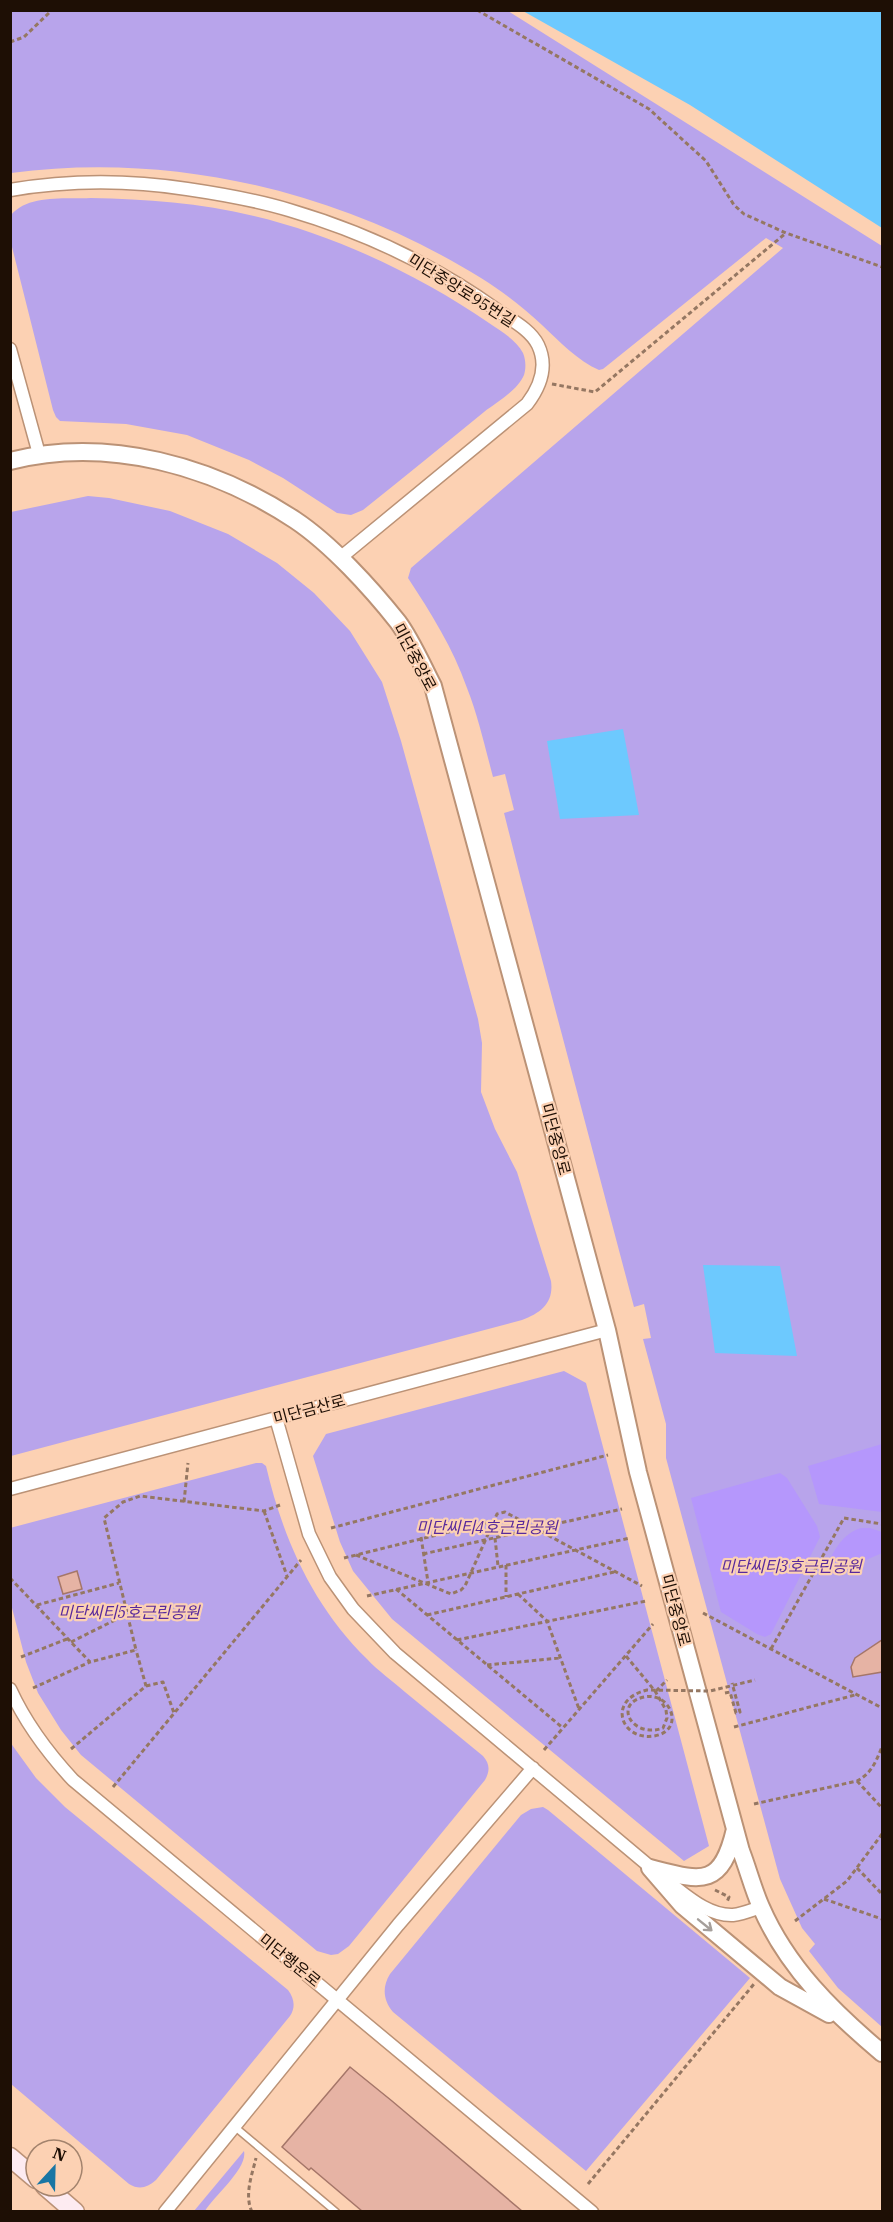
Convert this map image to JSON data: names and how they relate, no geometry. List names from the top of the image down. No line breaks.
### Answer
{"streets":{"street":["미단중앙로95번길","미단중앙로","미단금산로","미단행운로"]},"crossings":[["미단중앙로","미단금산로"]],"parks":["미단씨티4호근린공원","미단씨티3호근린공원","미단씨티5호근린공원"],"north":"top"}
